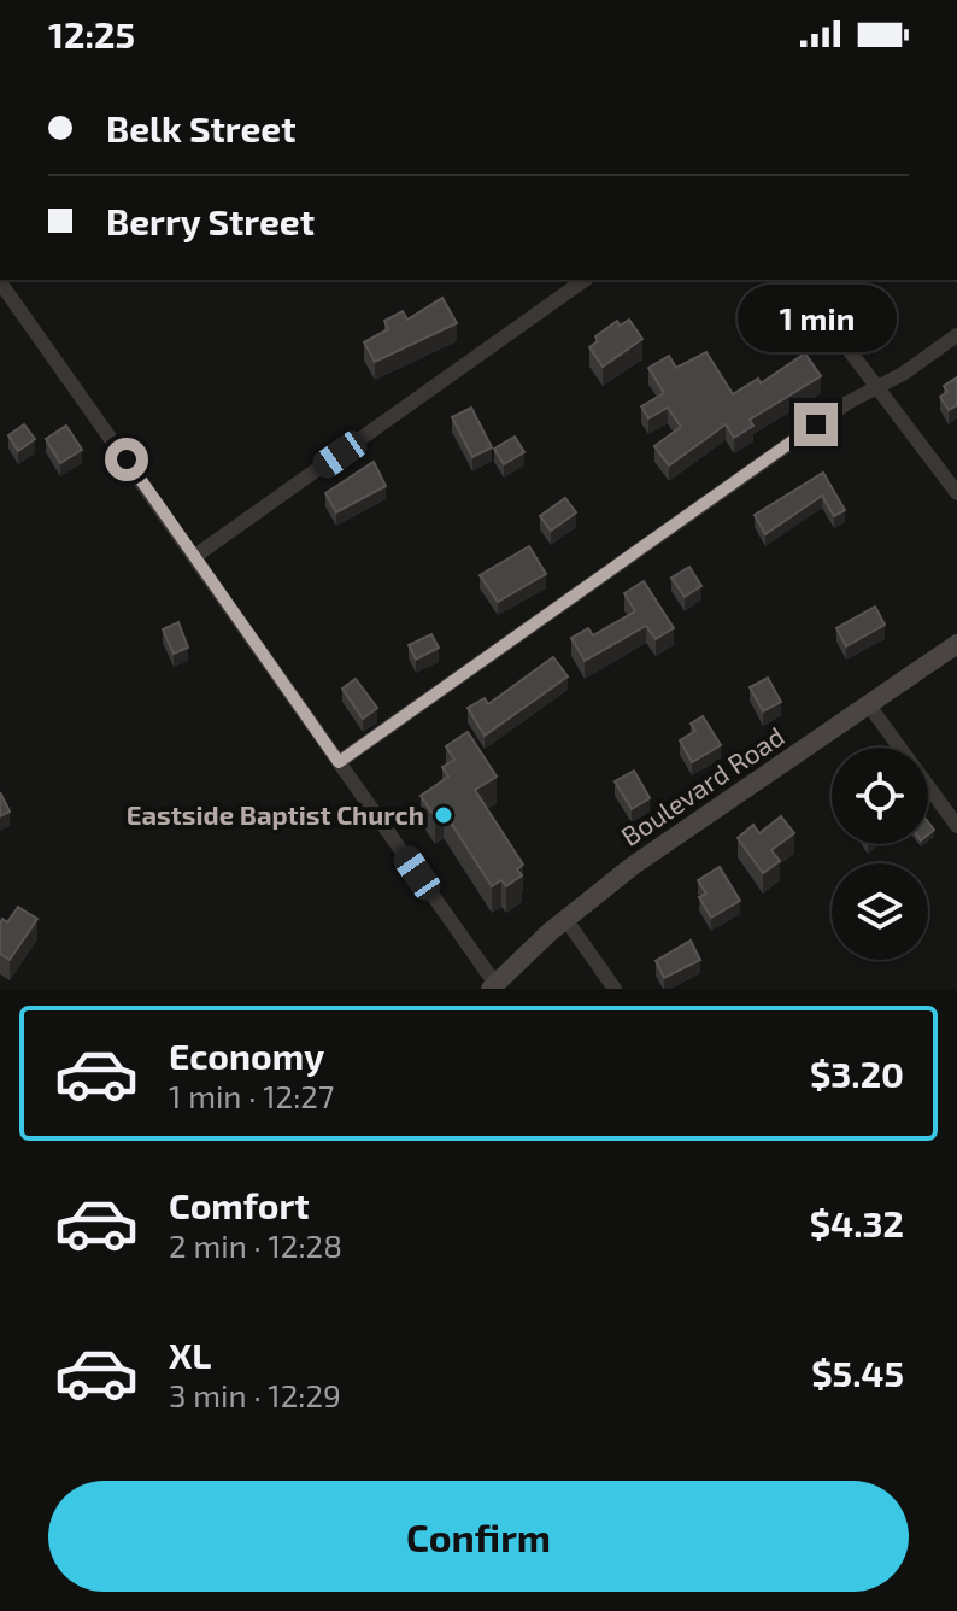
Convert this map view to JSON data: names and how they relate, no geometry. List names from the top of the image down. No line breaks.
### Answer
{"streets":{"street":["Boulevard Road"]},"places":["Eastside Baptist Church"],"page":{"status":"12:25","banner":["Belk Street","Berry Street"],"bubble":"1 min","list":[{"name":"Economy","note":"1 min · 12:27","value":"$3.20"},{"name":"Comfort","note":"2 min · 12:28","value":"$4.32"},{"name":"XL","note":"3 min · 12:29","value":"$5.45"}],"buttons":"Confirm"}}
